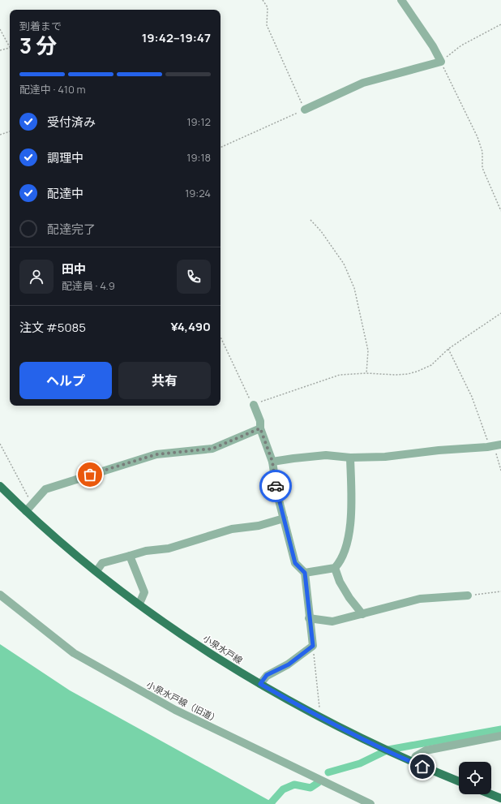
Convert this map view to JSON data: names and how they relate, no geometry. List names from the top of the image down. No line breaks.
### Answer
{"streets":{"main road":["小泉水戸線"],"street":["小泉水戸線（旧道）"]},"page":{"heading":["3 分","到着まで","19:42–19:47"],"panel":["田中","配達員 · 4.9","注文 #5085","¥4,490"],"bar":"配達中 · 410 m","list":[["受付済み","19:12"],["調理中","19:18"],["配達中","19:24"],"配達完了"],"buttons":["ヘルプ","共有"]}}
